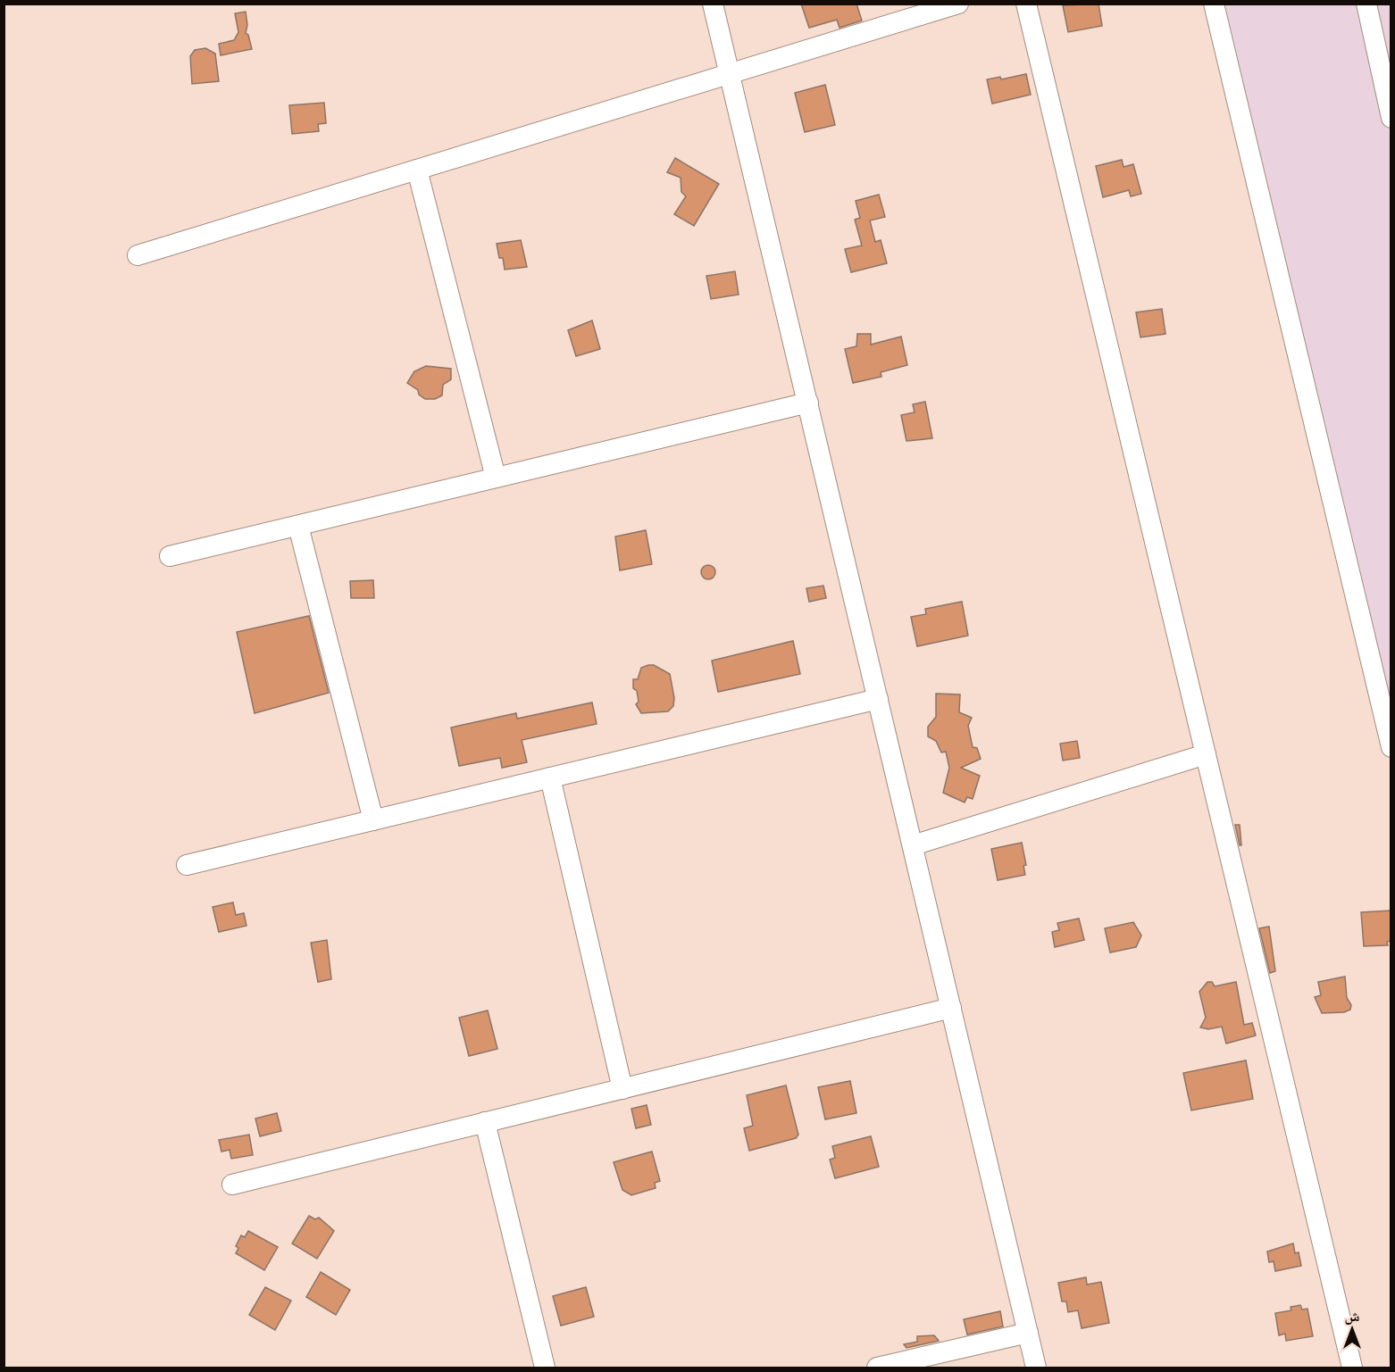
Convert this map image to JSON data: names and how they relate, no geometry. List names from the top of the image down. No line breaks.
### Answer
{"north":"top"}
